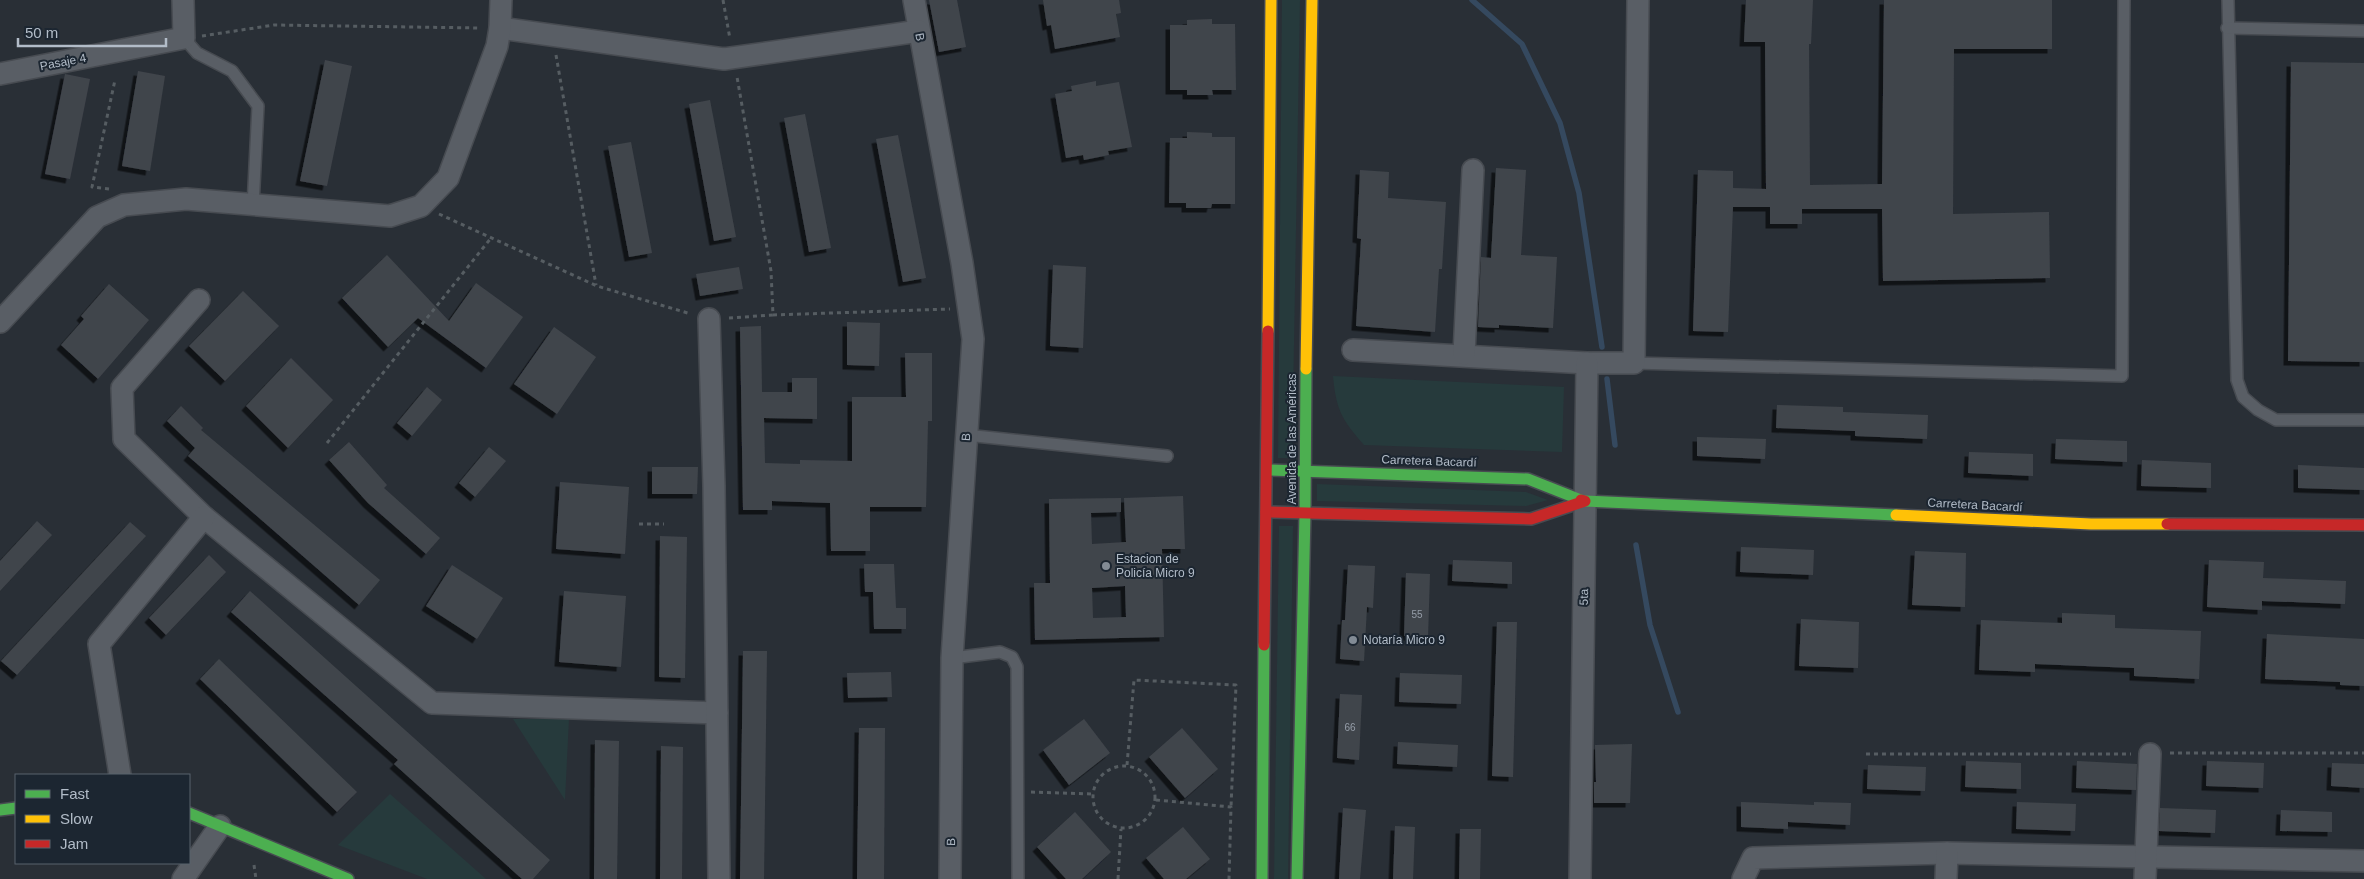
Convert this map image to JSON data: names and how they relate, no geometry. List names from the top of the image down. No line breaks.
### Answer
{"streets":{"main road":["Avenida de las Américas","Carretera Bacardí"],"street":["B","Pasaje 4","5ta"]},"crossings":[["Avenida de las Américas","Carretera Bacardí"],["Carretera Bacardí","5ta"]],"places":["Estacion de Policía Micro 9","Notaría Micro 9"],"house_numbers":["55","66"],"legend":["Fast","Slow","Jam"],"scale_bar":"50 m"}
